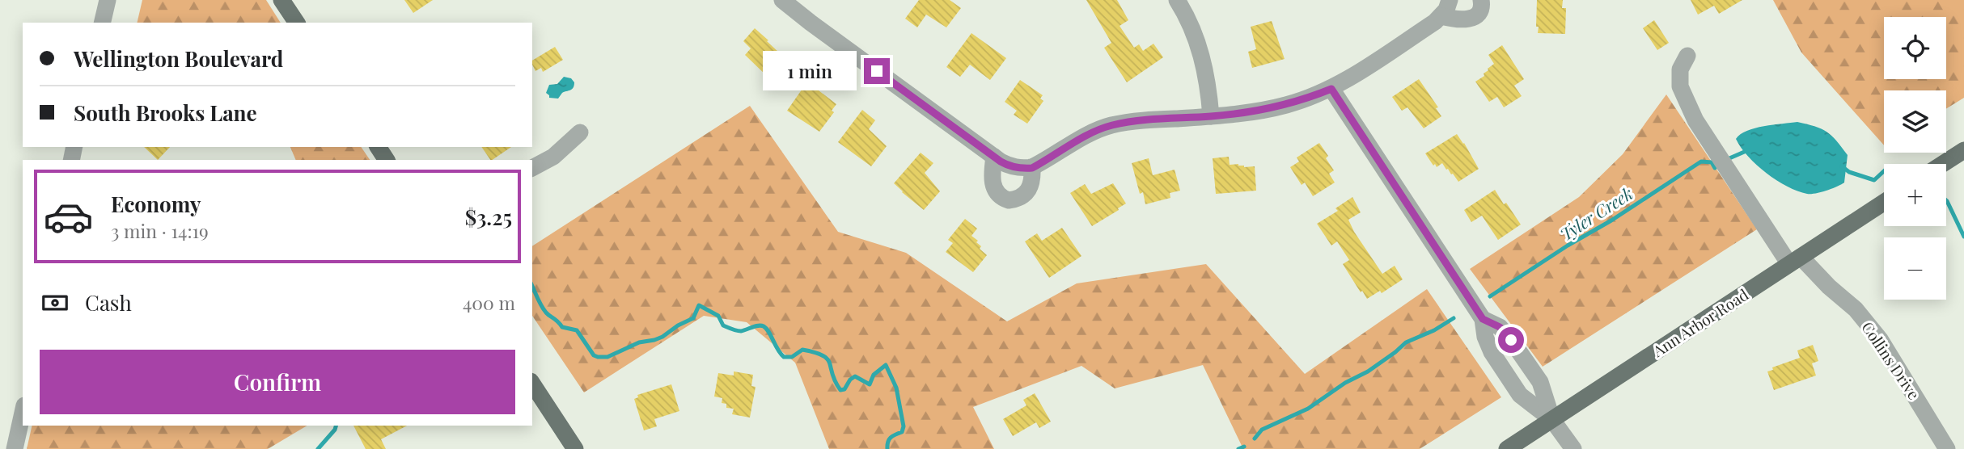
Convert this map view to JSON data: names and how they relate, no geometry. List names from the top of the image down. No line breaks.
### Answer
{"streets":{"main road":["Ann Arbor Road"],"street":["Collins Drive"]},"crossings":[["Ann Arbor Road","Collins Drive"]],"water":["Tyler Creek"],"page":{"map_buttons":["+","−"],"banner":["Wellington Boulevard","South Brooks Lane"],"bubble":"1 min","list":[{"name":"Economy","note":"3 min · 14:19","value":"$3.25"}],"pay":["Cash","400 m"],"buttons":"Confirm"}}
